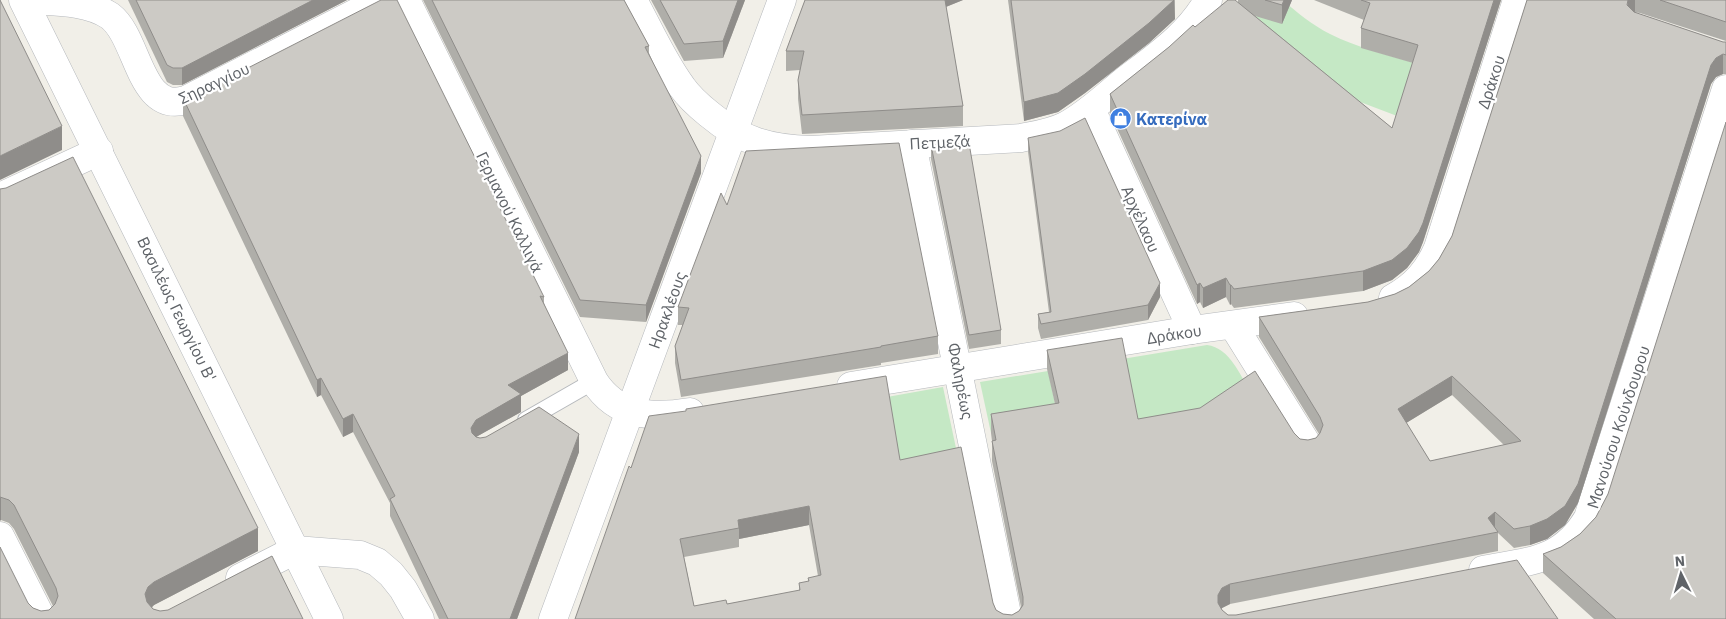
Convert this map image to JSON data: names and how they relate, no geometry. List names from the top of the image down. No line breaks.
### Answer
{"streets":{"street":["Δράκου","Σηραγγίου","Πετμεζά","Γερμανού Καλλιγά","Αρχέλαου","Βασιλέως Γεωργίου Β'","Ηρακλέους","Φαληρέως","Μανούσου Κούνδουρου"]},"crossings":[["Δράκου","Αρχέλαου"],["Δράκου","Φαληρέως"],["Σηραγγίου","Βασιλέως Γεωργίου Β'"],["Πετμεζά","Αρχέλαου"],["Πετμεζά","Ηρακλέους"],["Πετμεζά","Φαληρέως"],["Γερμανού Καλλιγά","Ηρακλέους"]],"places":{"shop":["Κατερίνα"]},"north":"top"}
